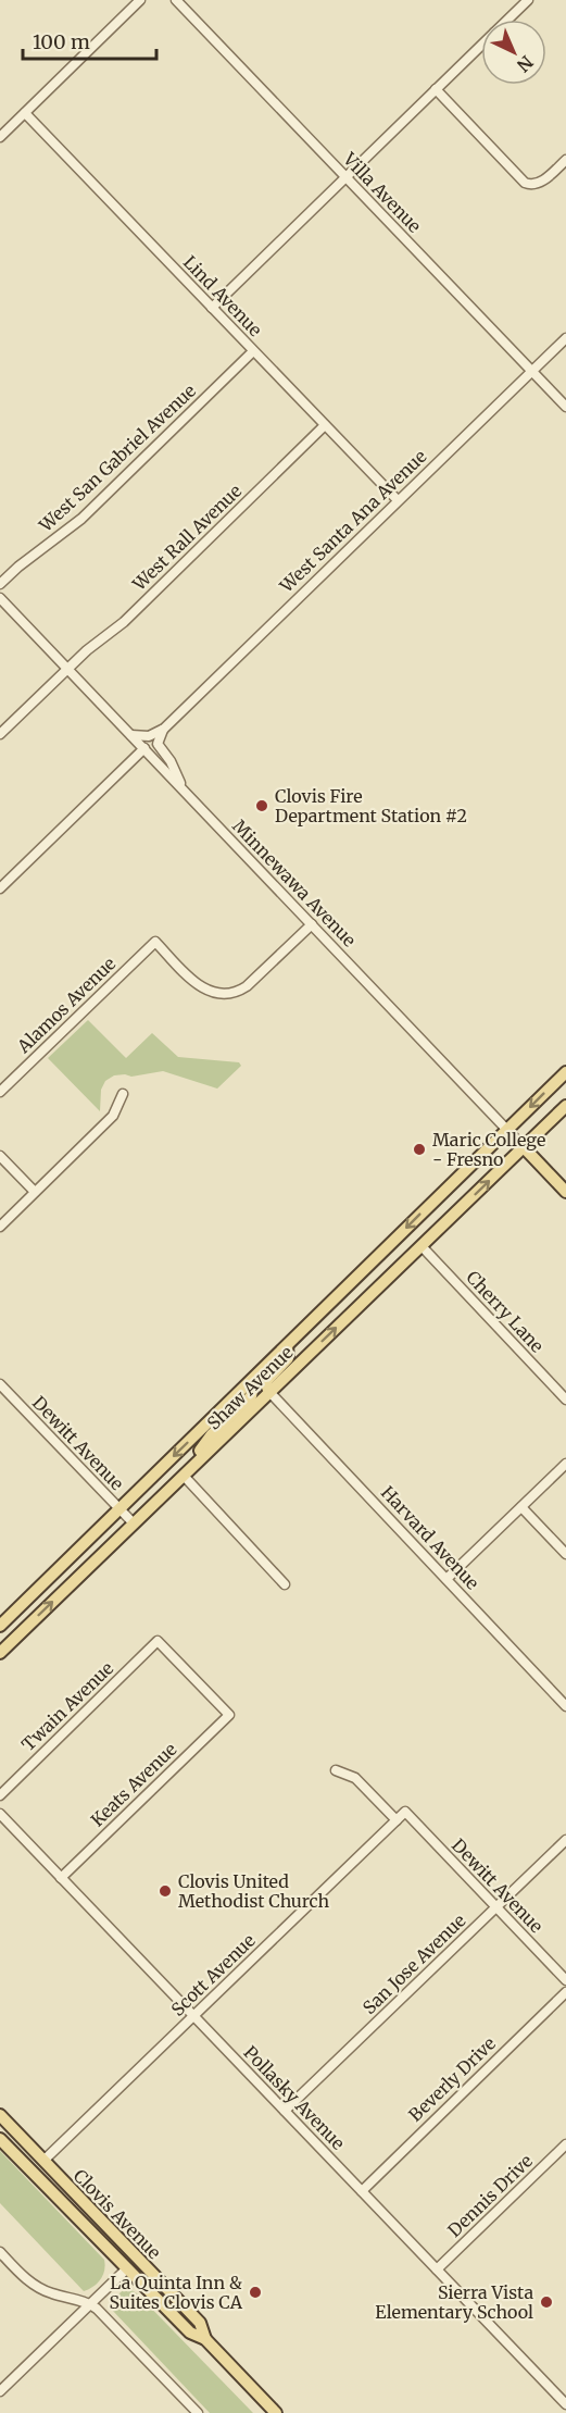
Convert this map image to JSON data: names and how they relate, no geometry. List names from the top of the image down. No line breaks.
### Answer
{"streets":{"main road":["Minnewawa Avenue","Shaw Avenue","Clovis Avenue"],"street":["Villa Avenue","Lind Avenue","West San Gabriel Avenue","West Santa Ana Avenue","West Rall Avenue","Alamos Avenue","Cherry Lane","Dewitt Avenue","Harvard Avenue","Twain Avenue","Keats Avenue","San Jose Avenue","Scott Avenue","Beverly Drive","Pollasky Avenue","Dennis Drive"]},"crossings":[["Villa Avenue","West Santa Ana Avenue"],["Lind Avenue","West San Gabriel Avenue"],["Lind Avenue","West Santa Ana Avenue"],["Lind Avenue","West Rall Avenue"],["West Rall Avenue","Minnewawa Avenue"],["Minnewawa Avenue","Alamos Avenue"],["Minnewawa Avenue","Shaw Avenue"],["Cherry Lane","Shaw Avenue"],["Shaw Avenue","Dewitt Avenue"],["Shaw Avenue","Harvard Avenue"],["Dewitt Avenue","San Jose Avenue"],["Dewitt Avenue","Scott Avenue"],["Twain Avenue","Keats Avenue"],["Keats Avenue","Pollasky Avenue"],["San Jose Avenue","Pollasky Avenue"],["Scott Avenue","Pollasky Avenue"],["Scott Avenue","Clovis Avenue"],["Beverly Drive","Pollasky Avenue"],["Pollasky Avenue","Dennis Drive"]],"places":["Clovis Fire Department Station #2","Maric College - Fresno","Clovis United Methodist Church","La Quinta Inn & Suites Clovis CA","Sierra Vista Elementary School"],"scale_bar":"100 m","north":"bottom right"}
